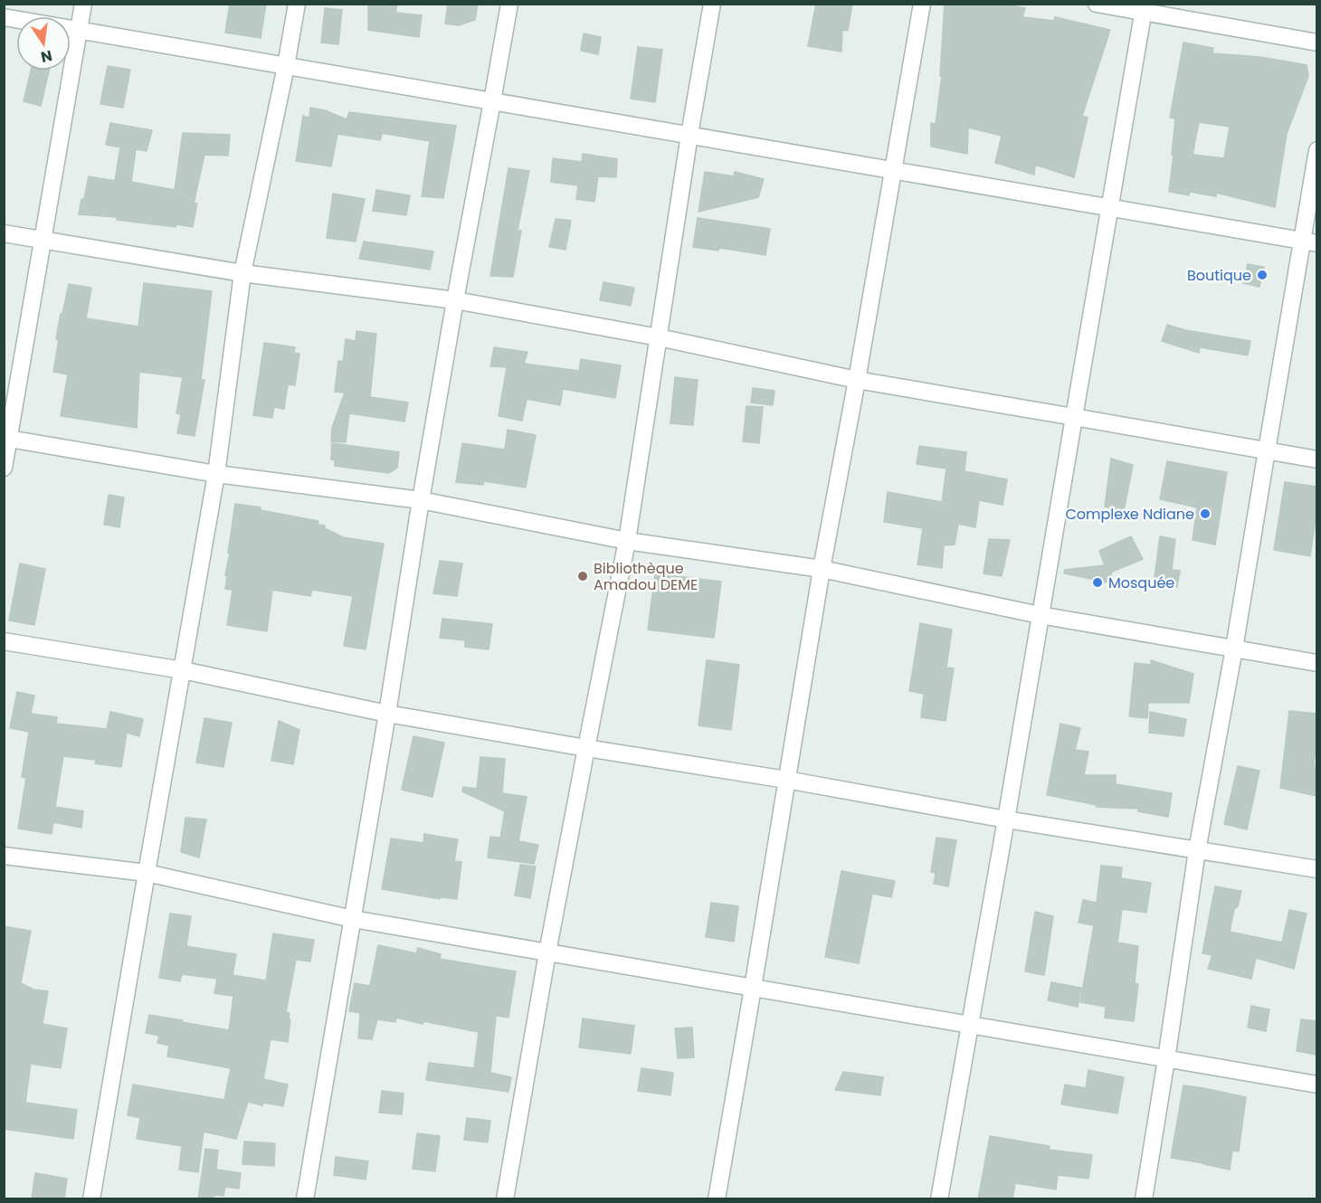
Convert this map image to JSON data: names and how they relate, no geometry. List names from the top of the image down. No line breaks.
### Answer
{"places":["Boutique","Complexe Ndiane","Bibliothèque Amadou DEME","Mosquée"],"north":"bottom"}
